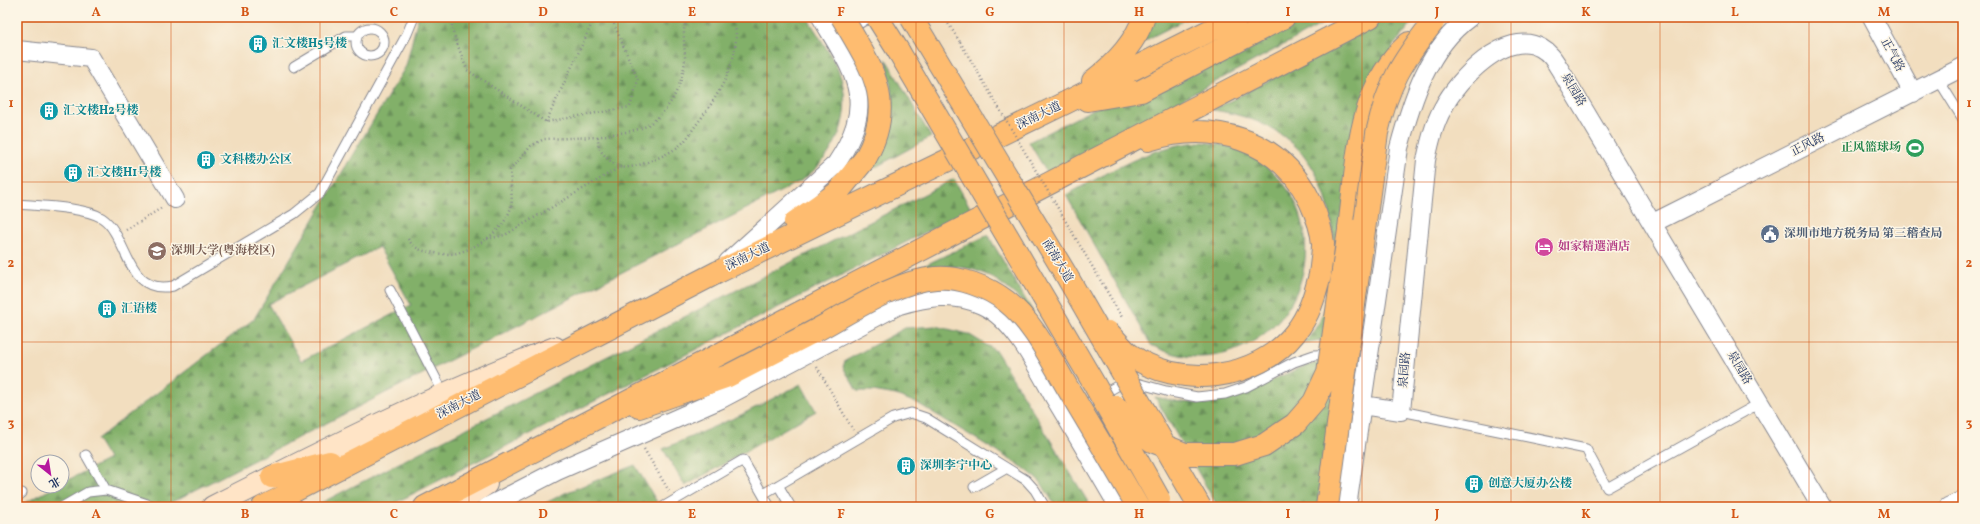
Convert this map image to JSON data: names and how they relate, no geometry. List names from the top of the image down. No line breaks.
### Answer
{"streets":{"main road":["深南大道","南海大道"],"street":["正气路","泉园路","正风路"]},"crossings":[["正气路","正风路"],["泉园路","正风路"]],"places":{"building":["汇文楼H5号楼","汇文楼H2号楼","文科楼办公区","汇文楼H1号楼","汇语楼","深圳李宁中心","创意大厦办公楼"],"sports":["正风篮球场"],"public building":["深圳市地方税务局 第三稽查局"],"hotel":["如家精選酒店"],"school or university":["深圳大学(粤海校区)"]},"north":"bottom right","grid":{"columns":["A","B","C","D","E","F","G","H","I","J","K","L","M"],"rows":["1","2","3"]}}
